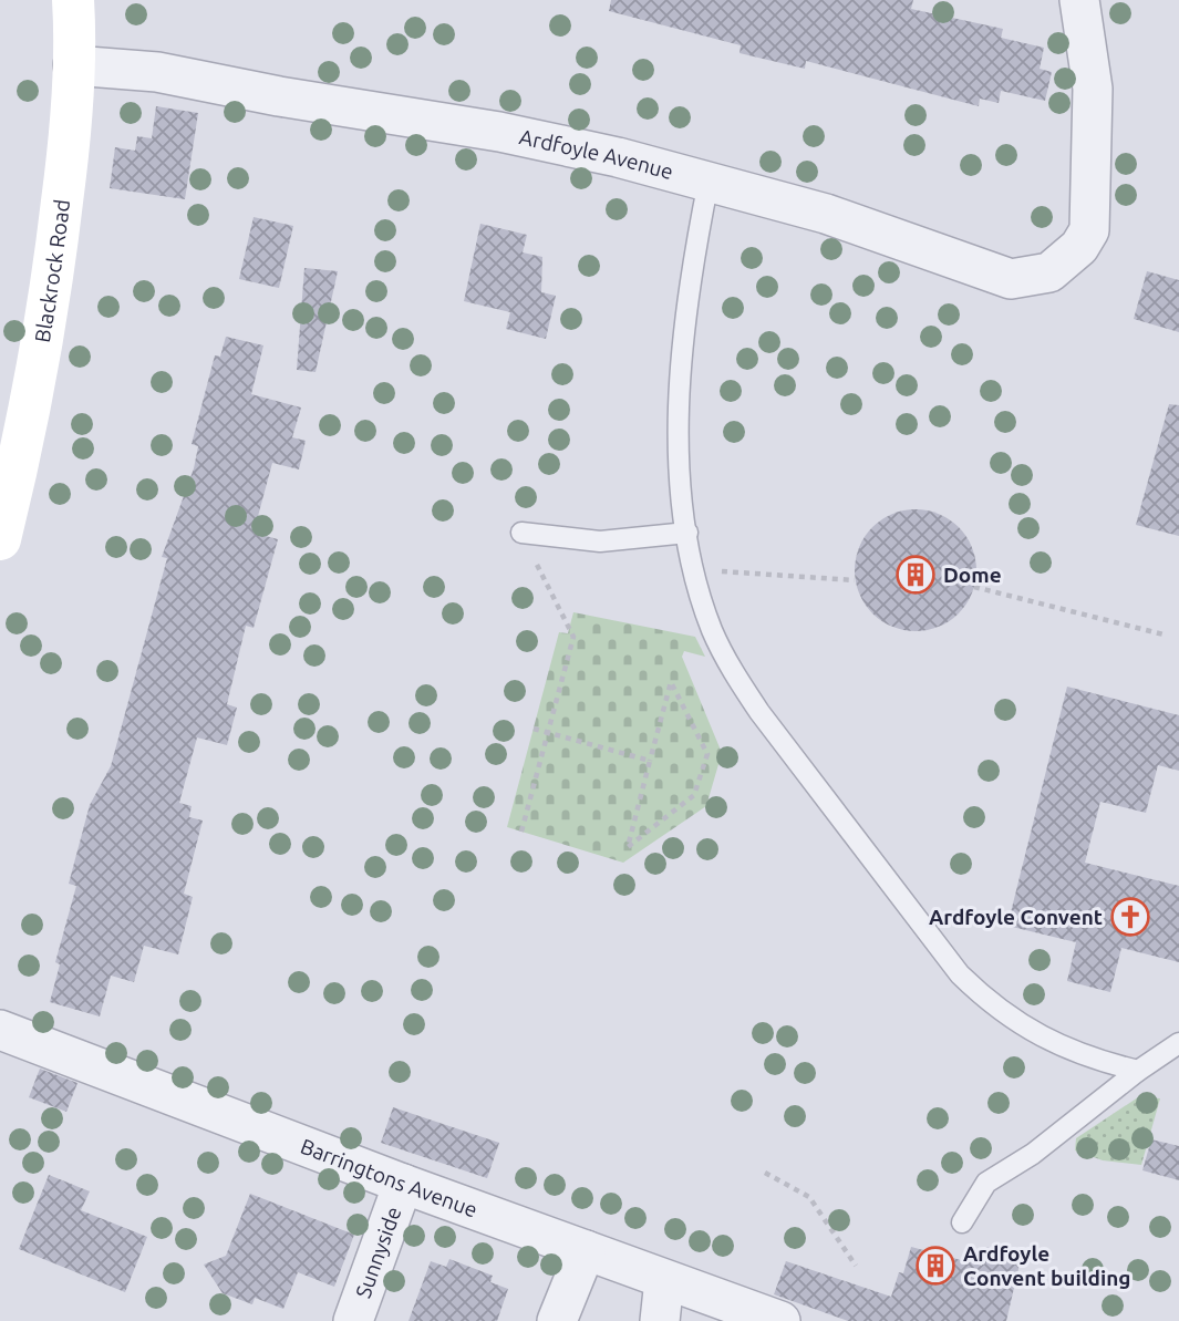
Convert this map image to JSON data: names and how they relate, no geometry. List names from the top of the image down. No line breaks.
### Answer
{"streets":{"street":["Ardfoyle Avenue","Blackrock Road","Barringtons Avenue","Sunnyside"]},"crossings":[["Ardfoyle Avenue","Blackrock Road"],["Barringtons Avenue","Sunnyside"]],"places":{"building":["Dome","Ardfoyle Convent building"],"church":["Ardfoyle Convent"]}}
